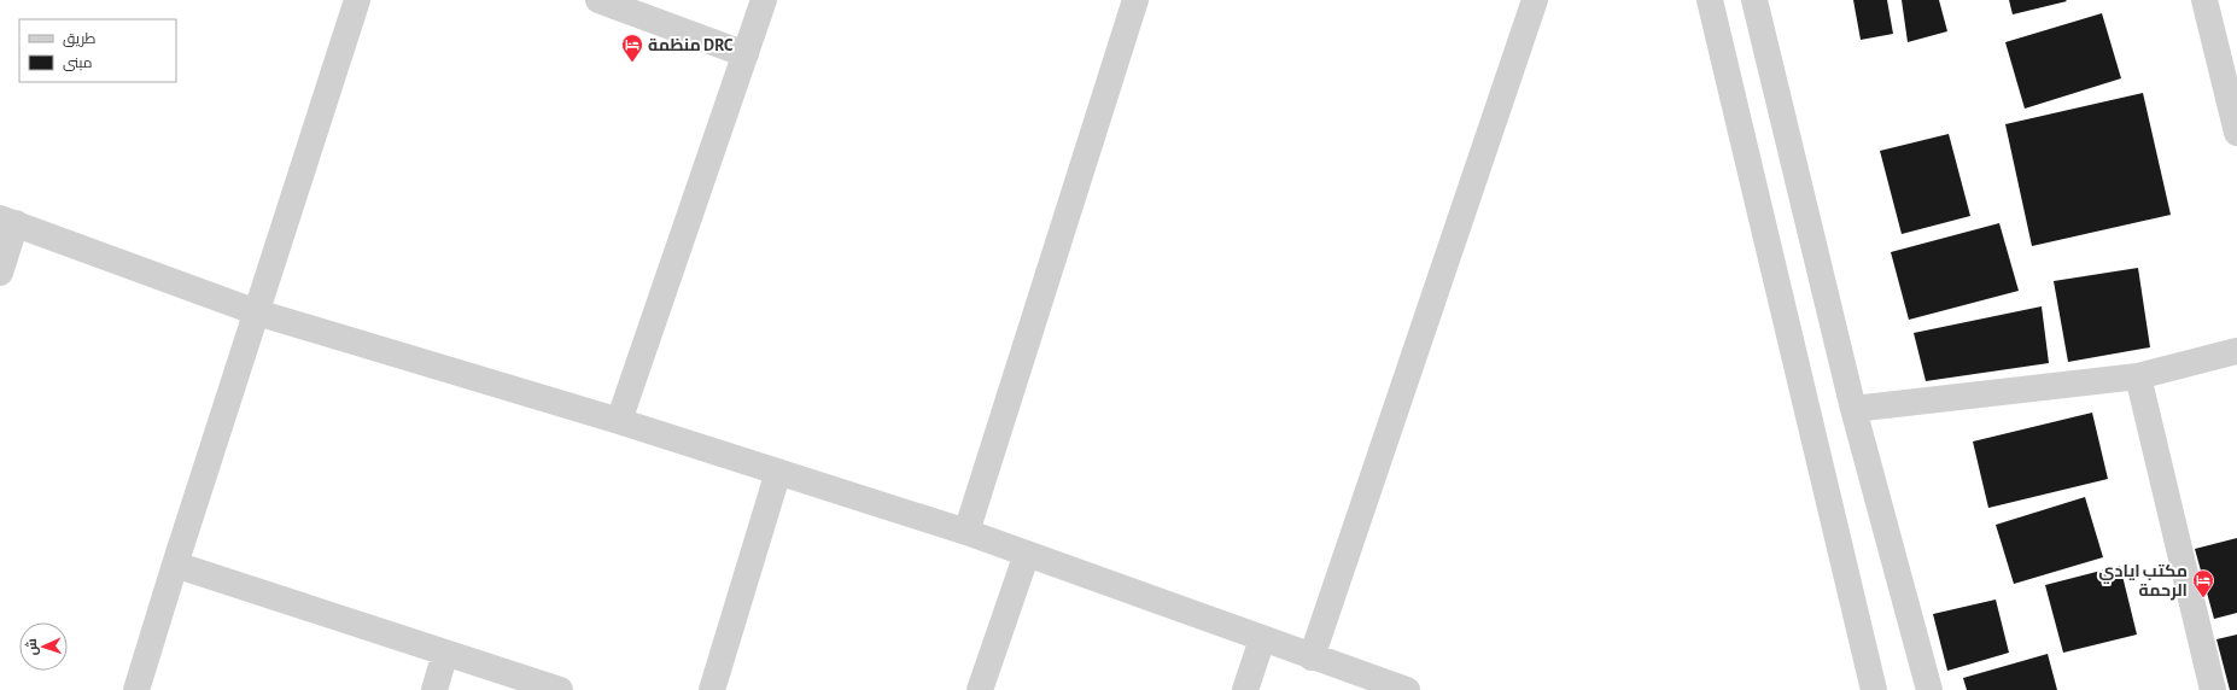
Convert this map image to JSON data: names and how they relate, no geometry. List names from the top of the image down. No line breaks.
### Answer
{"places":{"hotel":["منظمة DRC","مكتب ايادي الرحمة"]},"legend":["طريق","مبنى"],"north":"left"}
